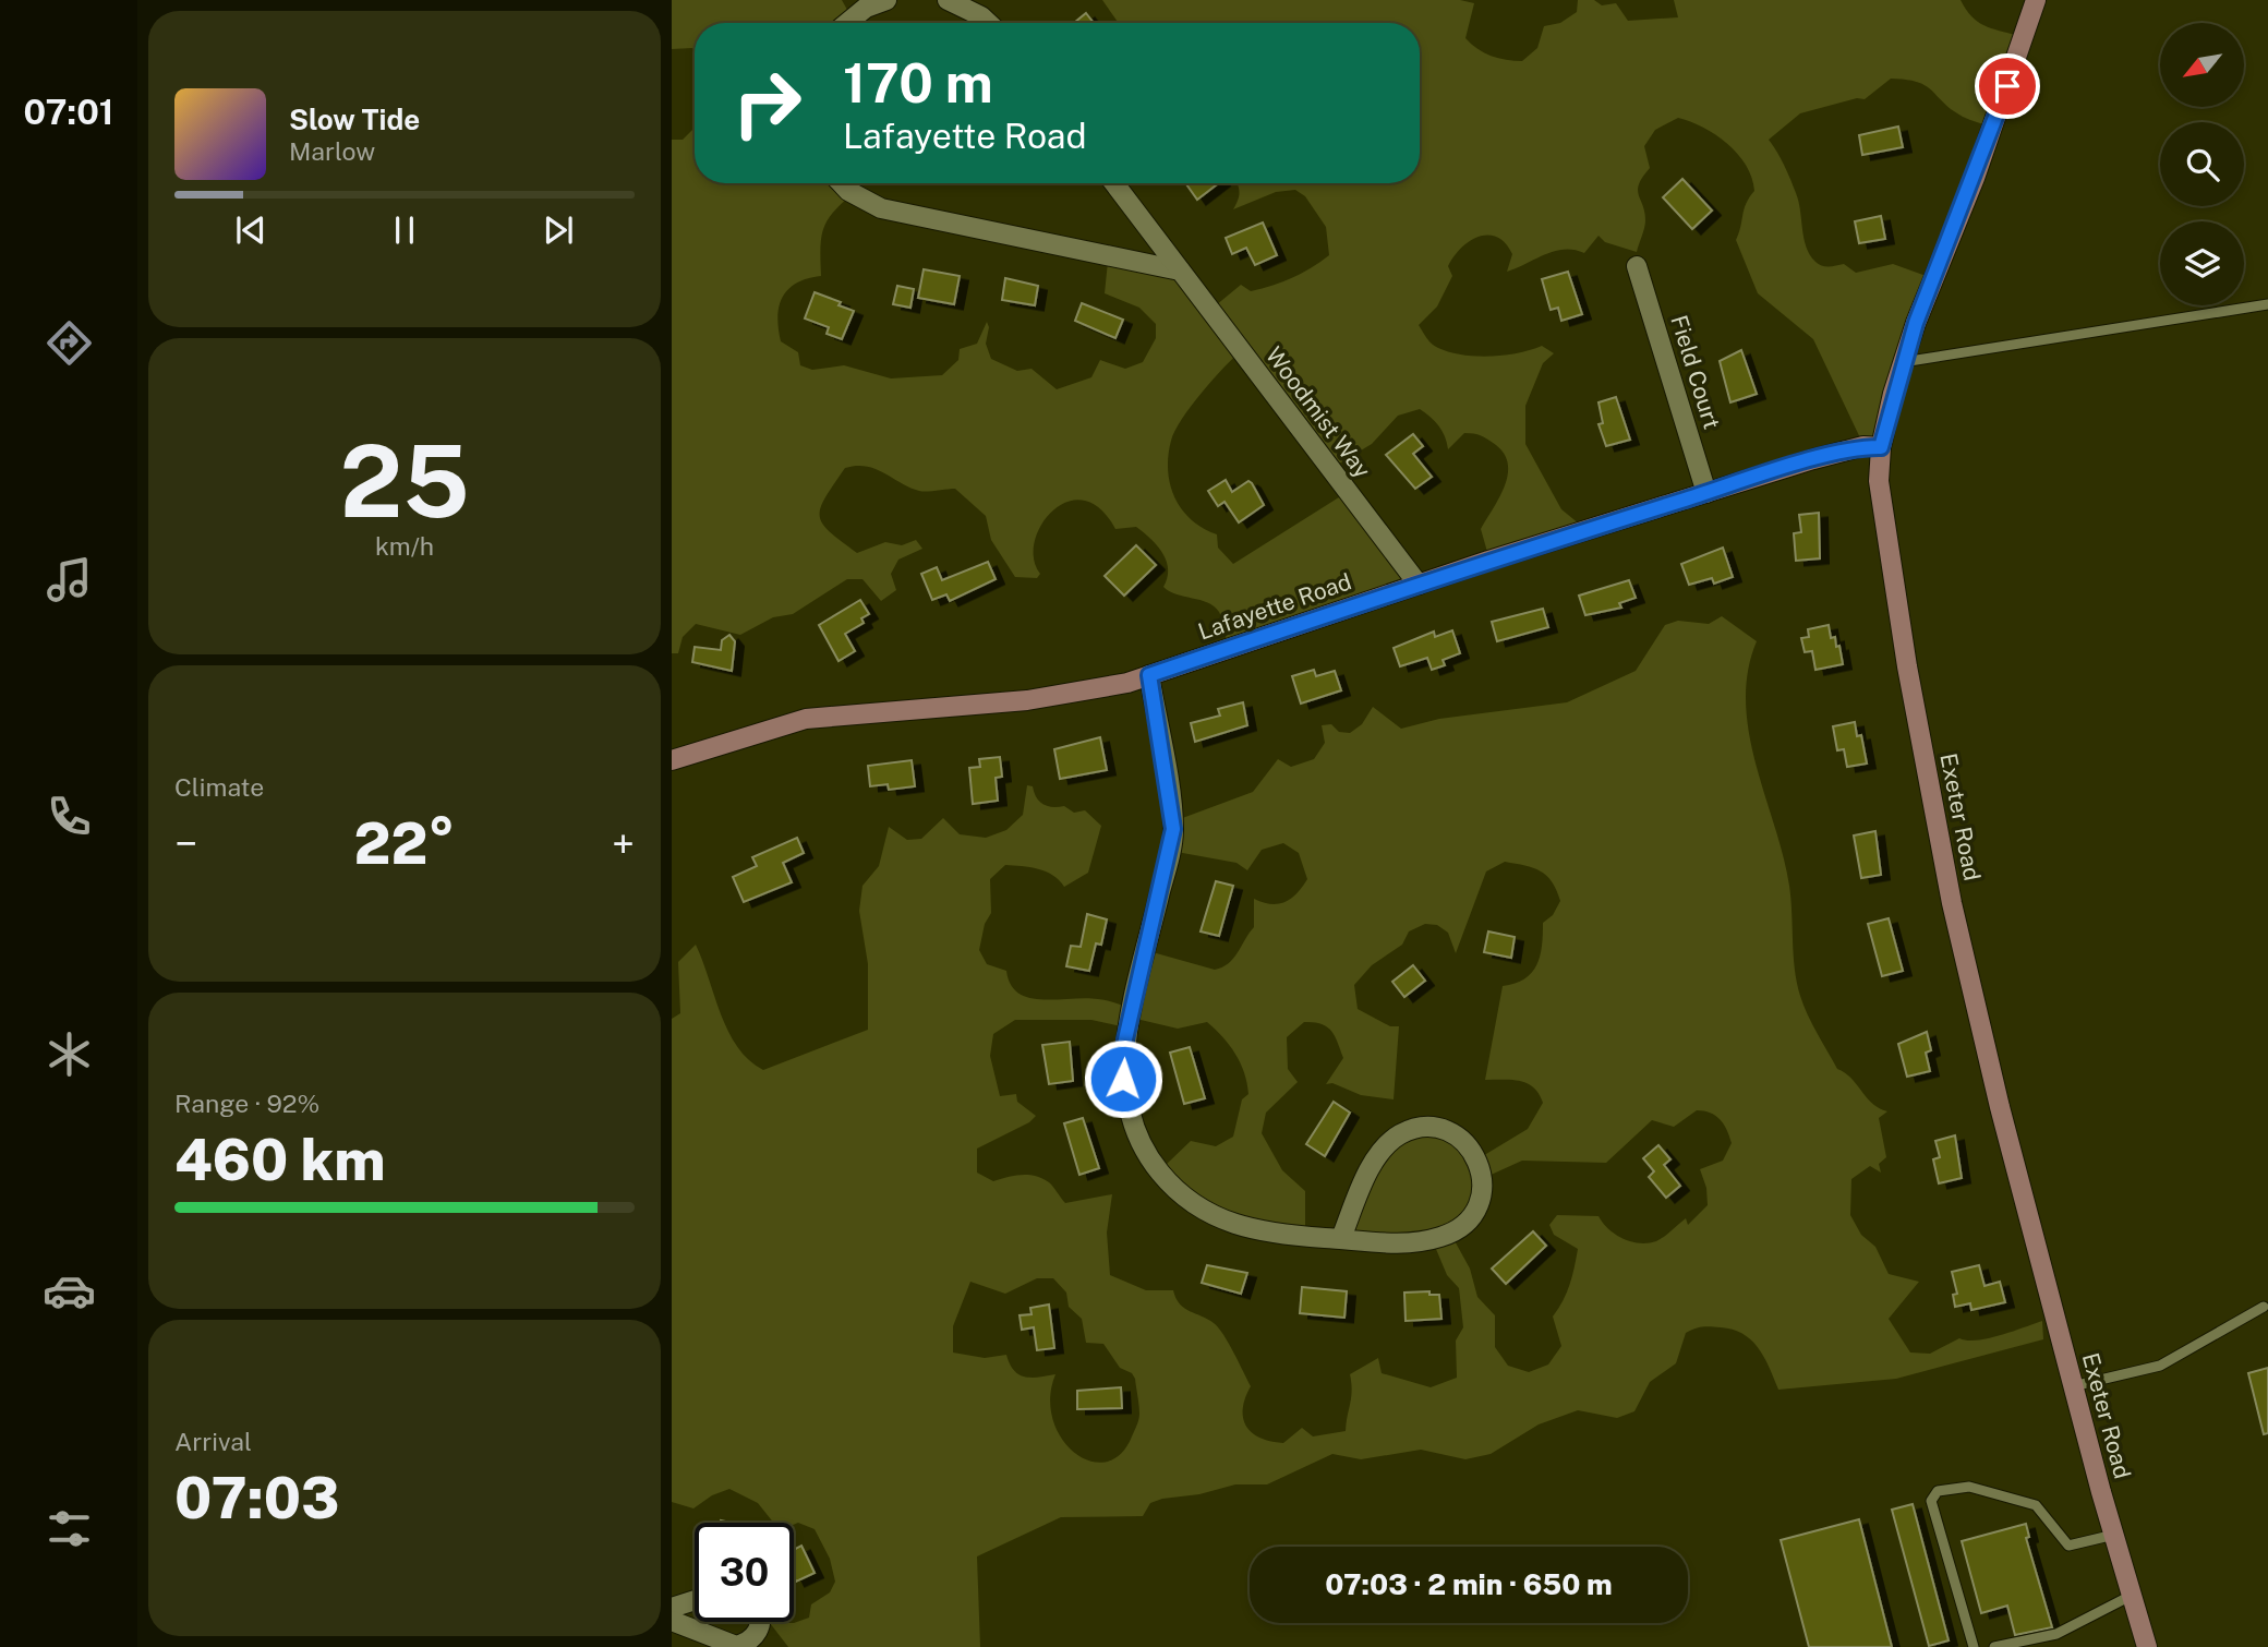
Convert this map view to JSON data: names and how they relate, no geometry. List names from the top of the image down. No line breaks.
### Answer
{"streets":{"street":["Field Court","Woodmist Way","Lafayette Road","Exeter Road"]},"crossings":[["Field Court","Lafayette Road"],["Woodmist Way","Lafayette Road"],["Lafayette Road","Exeter Road"]],"north":"bottom left","page":{"tabs":"07:01","turn":["170 m","Lafayette Road"],"song":["Slow Tide","Marlow"],"tile":[["25","km/h"],"Climate",["Range · 92%","460 km"],["Arrival","07:03"]],"heat":["−","22°","+"],"limit":"30","trip":"07:03 · 2 min · 650 m"}}
